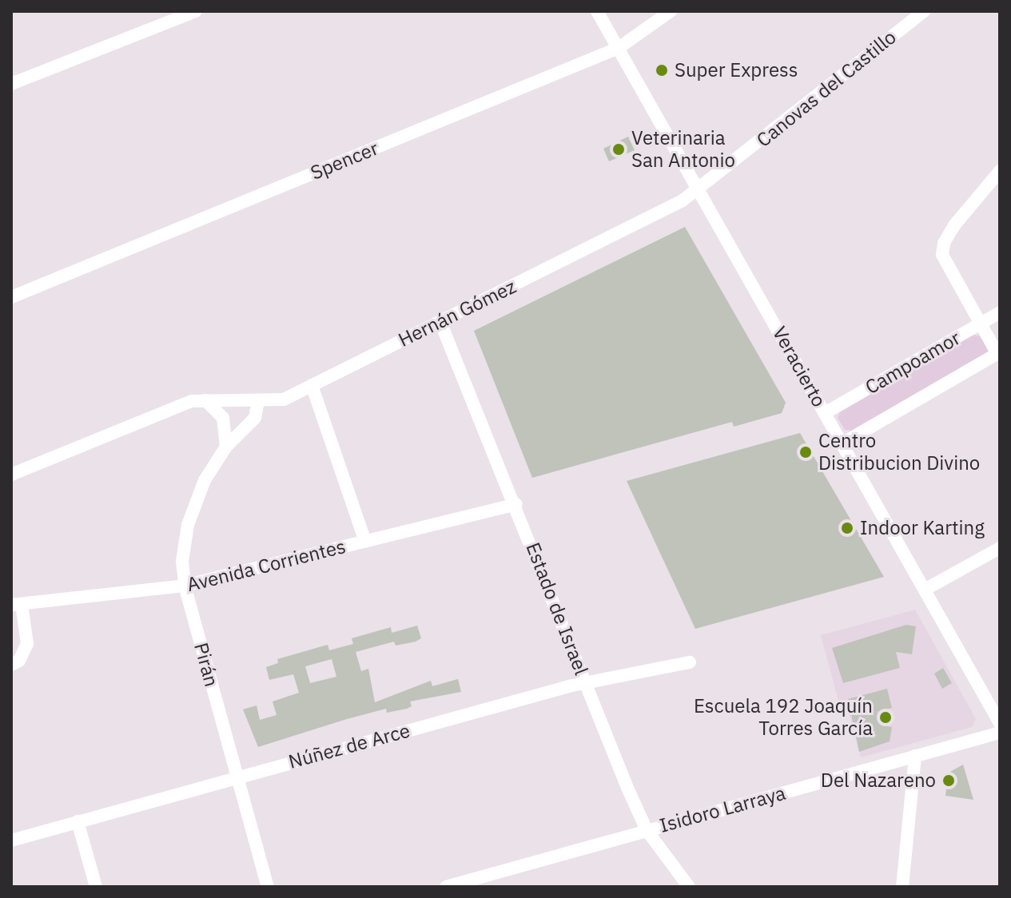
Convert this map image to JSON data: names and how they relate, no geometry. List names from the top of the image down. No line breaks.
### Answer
{"streets":{"street":["Canovas del Castillo","Spencer","Hernán Gómez","Campoamor","Veracierto","Avenida Corrientes","Estado de Israel","Pirán","Núñez de Arce","Isidoro Larraya"]},"crossings":[["Canovas del Castillo","Hernán Gómez"],["Canovas del Castillo","Veracierto"],["Spencer","Veracierto"],["Hernán Gómez","Veracierto"],["Hernán Gómez","Estado de Israel"],["Hernán Gómez","Pirán"],["Campoamor","Veracierto"],["Avenida Corrientes","Estado de Israel"],["Avenida Corrientes","Pirán"],["Estado de Israel","Núñez de Arce"],["Estado de Israel","Isidoro Larraya"],["Pirán","Núñez de Arce"]],"places":["Super Express","Veterinaria San Antonio","Centro Distribucion Divino","Indoor Karting","Escuela 192 Joaquín Torres García","Del Nazareno"]}
